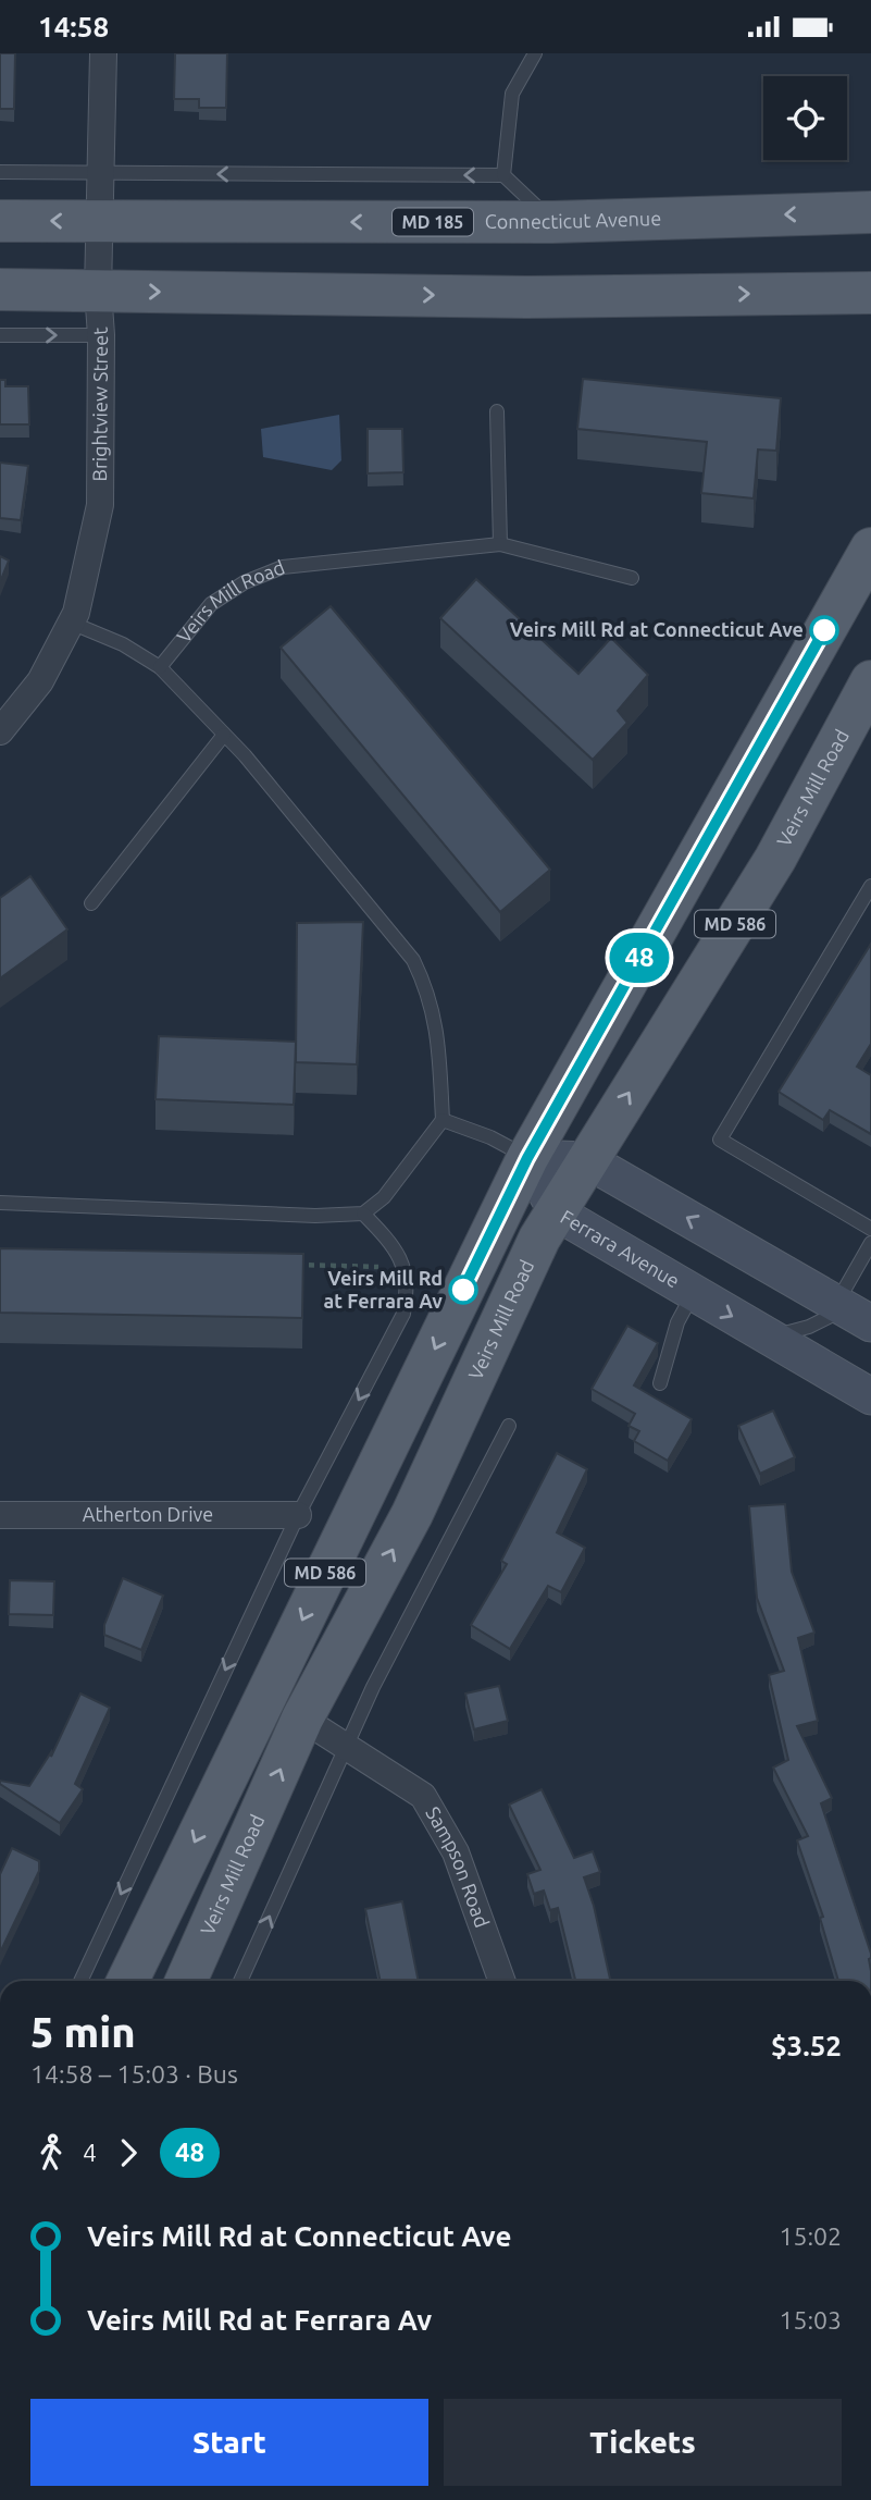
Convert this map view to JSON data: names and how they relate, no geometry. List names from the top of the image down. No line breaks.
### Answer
{"streets":{"main road":["Connecticut Avenue","MD 185","Veirs Mill Road","MD 586"],"street":["Brightview Street","Ferrara Avenue","Atherton Drive","Sampson Road"]},"crossings":[["Connecticut Avenue","Brightview Street"],["Veirs Mill Road","Ferrara Avenue"],["Veirs Mill Road","Sampson Road"],["MD 586","Ferrara Avenue"]],"places":["Veirs Mill Rd at Connecticut Ave","Veirs Mill Rd at Ferrara Av"],"lines":["bus line 48"],"page":{"status":"14:58","on_map":"48","heading":["5 min","14:58 – 15:03 · Bus","$3.52"],"legs":["4","48"],"list":[{"name":"Veirs Mill Rd at Connecticut Ave","value":"15:02"},{"name":"Veirs Mill Rd at Ferrara Av","value":"15:03"}],"buttons":["Start","Tickets"]}}
